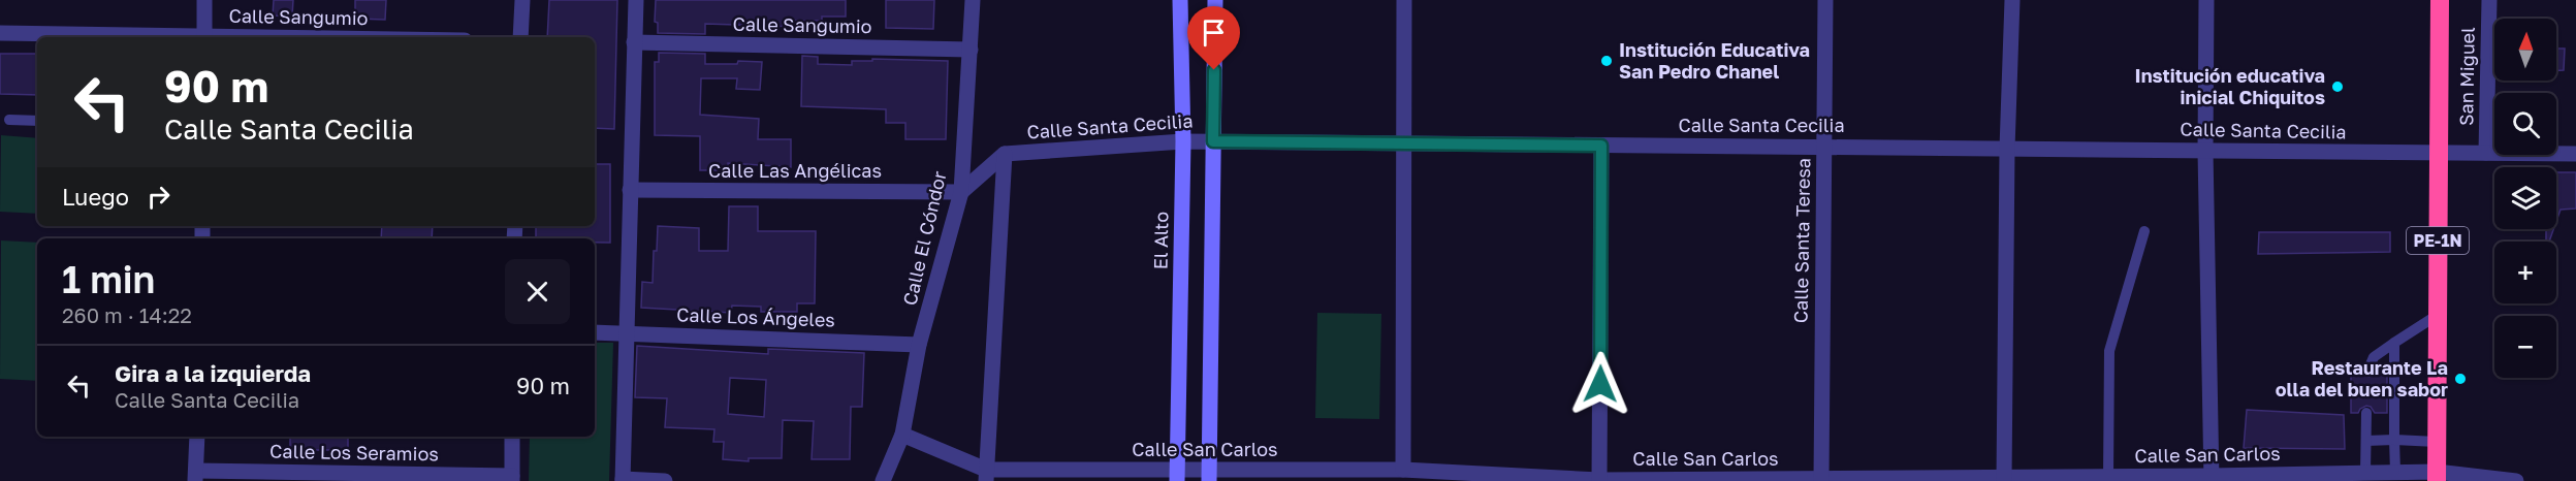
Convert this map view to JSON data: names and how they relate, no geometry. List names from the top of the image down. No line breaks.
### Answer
{"streets":{"highway":["PE-1N"],"street":["Calle Sangumio","San Miguel","Calle Santa Cecilia","Calle Las Angélicas","Calle El Cóndor","El Alto","Calle Santa Teresa","Calle Los Ángeles","Calle San Carlos","Calle Los Seramios"]},"crossings":[["Calle Sangumio","Calle El Cóndor"],["San Miguel","Calle Santa Cecilia"],["Calle Santa Cecilia","Calle Las Angélicas"],["Calle Santa Cecilia","Calle El Cóndor"],["Calle Santa Cecilia","El Alto"],["Calle Santa Cecilia","Calle Santa Teresa"],["Calle Santa Cecilia","PE-1N"],["Calle Las Angélicas","Calle El Cóndor"],["Calle El Cóndor","Calle Los Ángeles"],["Calle El Cóndor","Calle San Carlos"],["El Alto","Calle San Carlos"],["Calle Santa Teresa","Calle San Carlos"],["PE-1N","Calle San Carlos"]],"places":["Institución Educativa San Pedro Chanel","Institución educativa inicial Chiquitos","Restaurante La olla del buen sabor"],"north":"top","page":{"map_buttons":["+","−"],"turn":["90 m","Calle Santa Cecilia"],"then":"Luego","heading":["1 min","260 m · 14:22"],"list":[{"name":"Gira a la izquierda","note":"Calle Santa Cecilia","value":"90 m"}]}}
